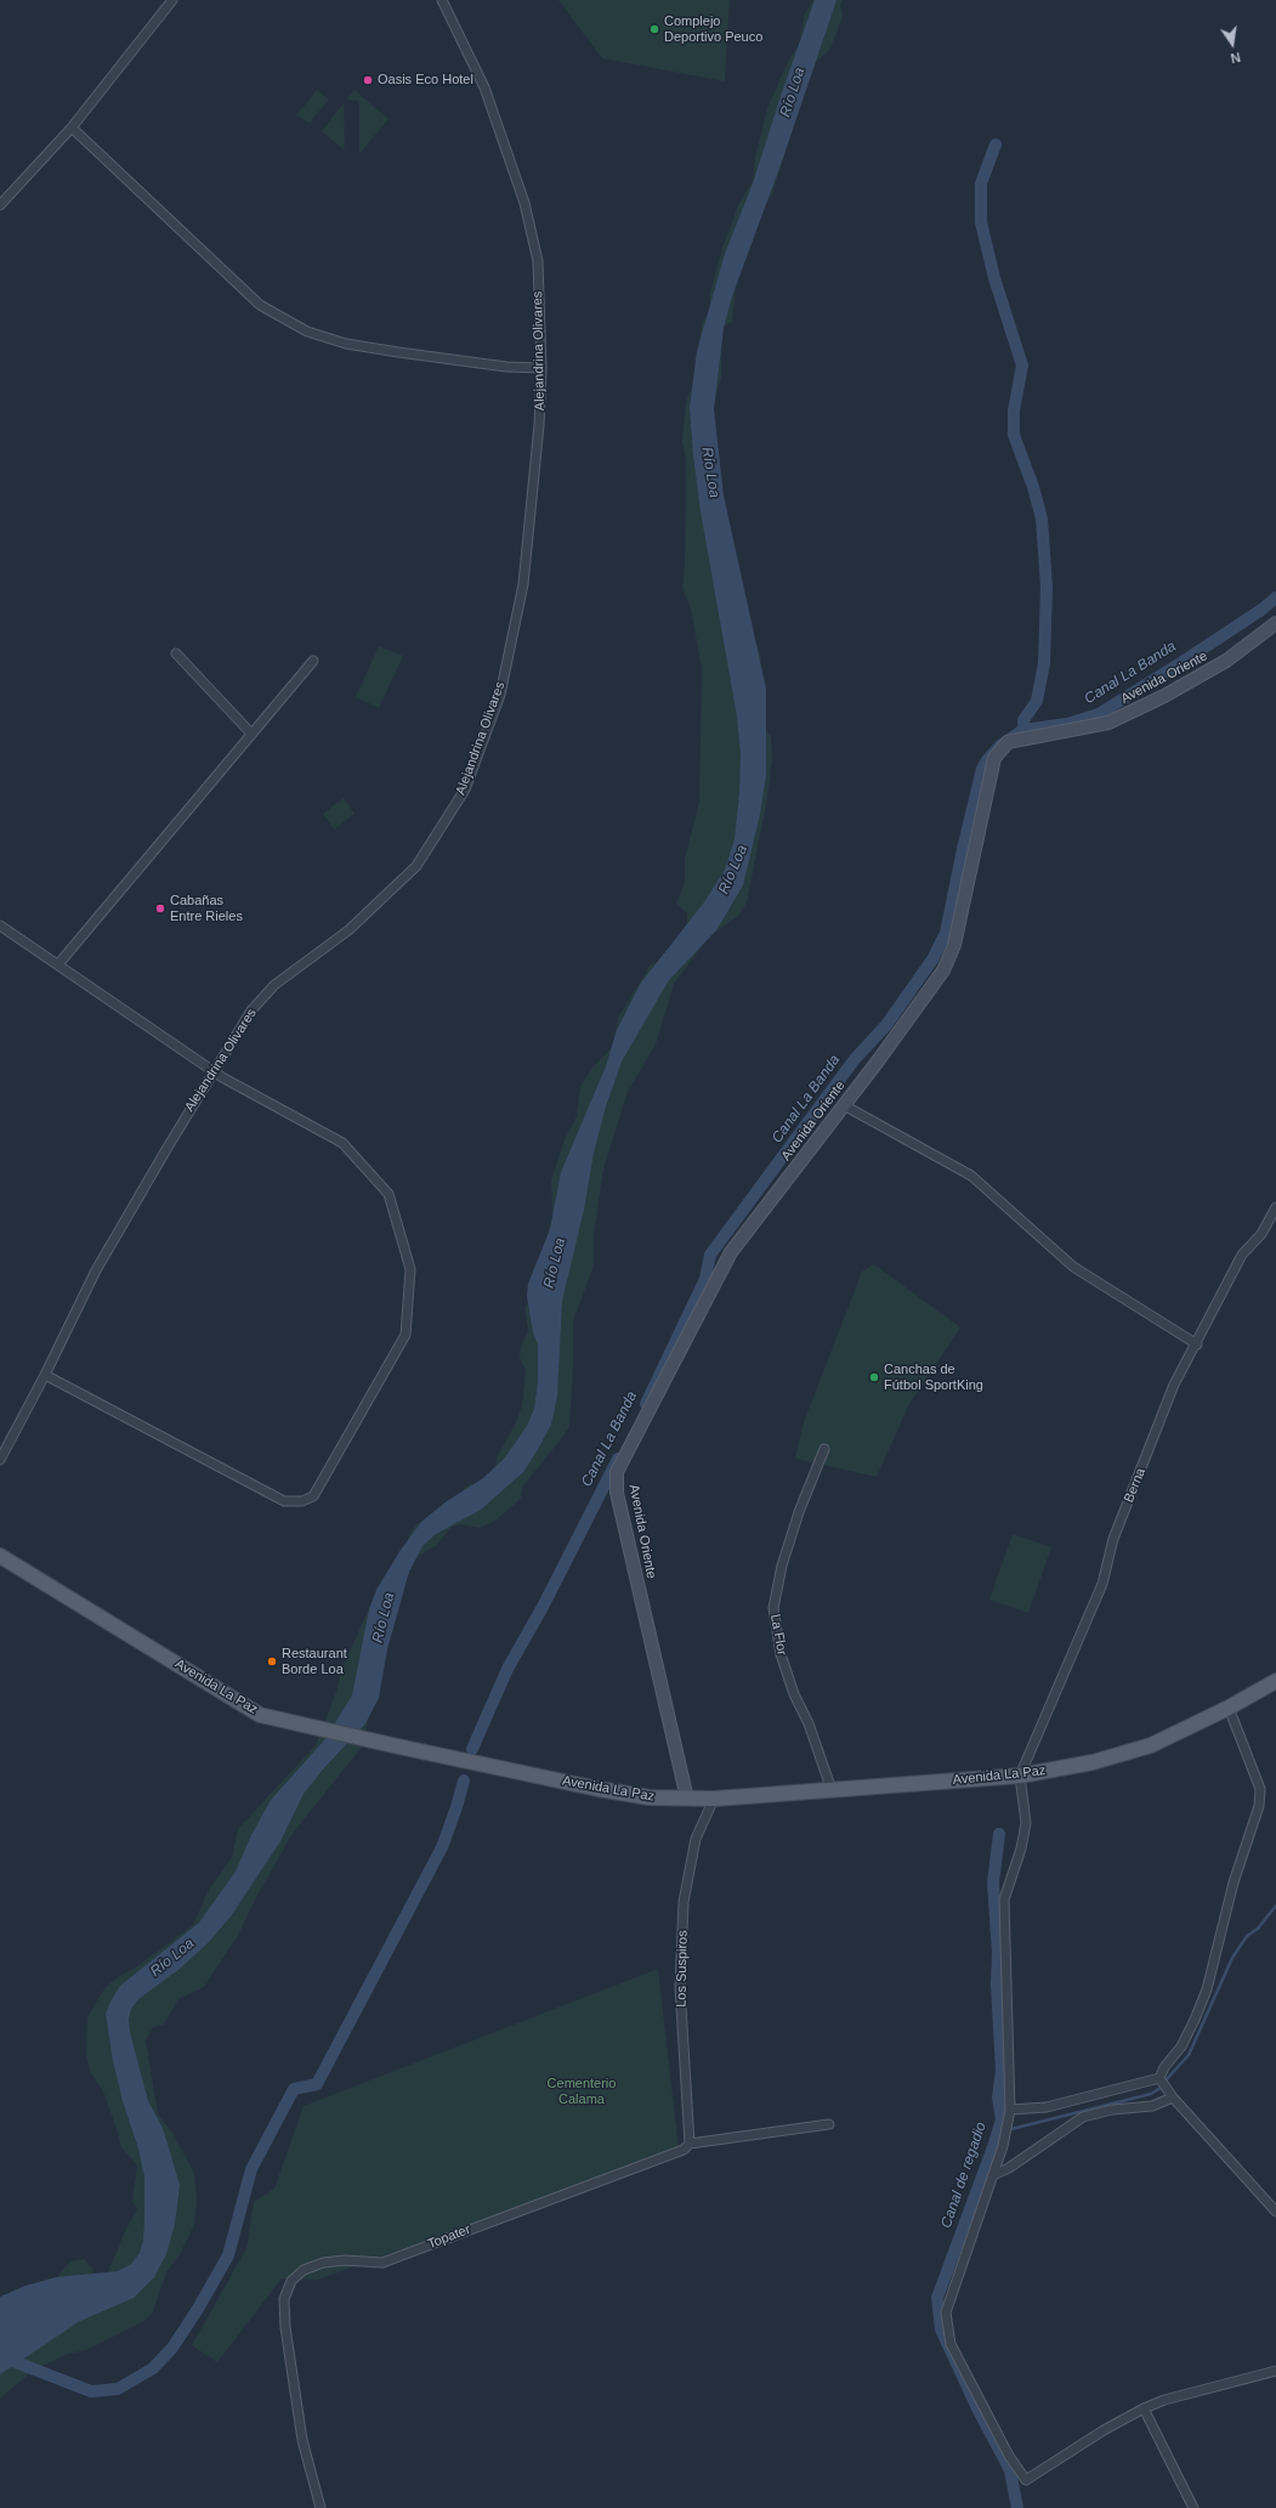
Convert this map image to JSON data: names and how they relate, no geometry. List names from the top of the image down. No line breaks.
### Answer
{"streets":{"main road":["Avenida La Paz"],"street":["Alejandrina Olivares","Avenida Oriente","Berna","La Flor","Los Suspiros","Topater"]},"crossings":[["Avenida Oriente","Avenida La Paz"],["Berna","Avenida La Paz"],["La Flor","Avenida La Paz"],["Avenida La Paz","Los Suspiros"],["Los Suspiros","Topater"]],"water":["Río Loa","Canal La Banda","Canal de regadio"],"parks":["Cementerio Calama"],"places":["Complejo Deportivo Peuco","Oasis Eco Hotel","Cabañas Entre Rieles","Canchas de Fútbol SportKing","Restaurant Borde Loa"],"north":"bottom"}
